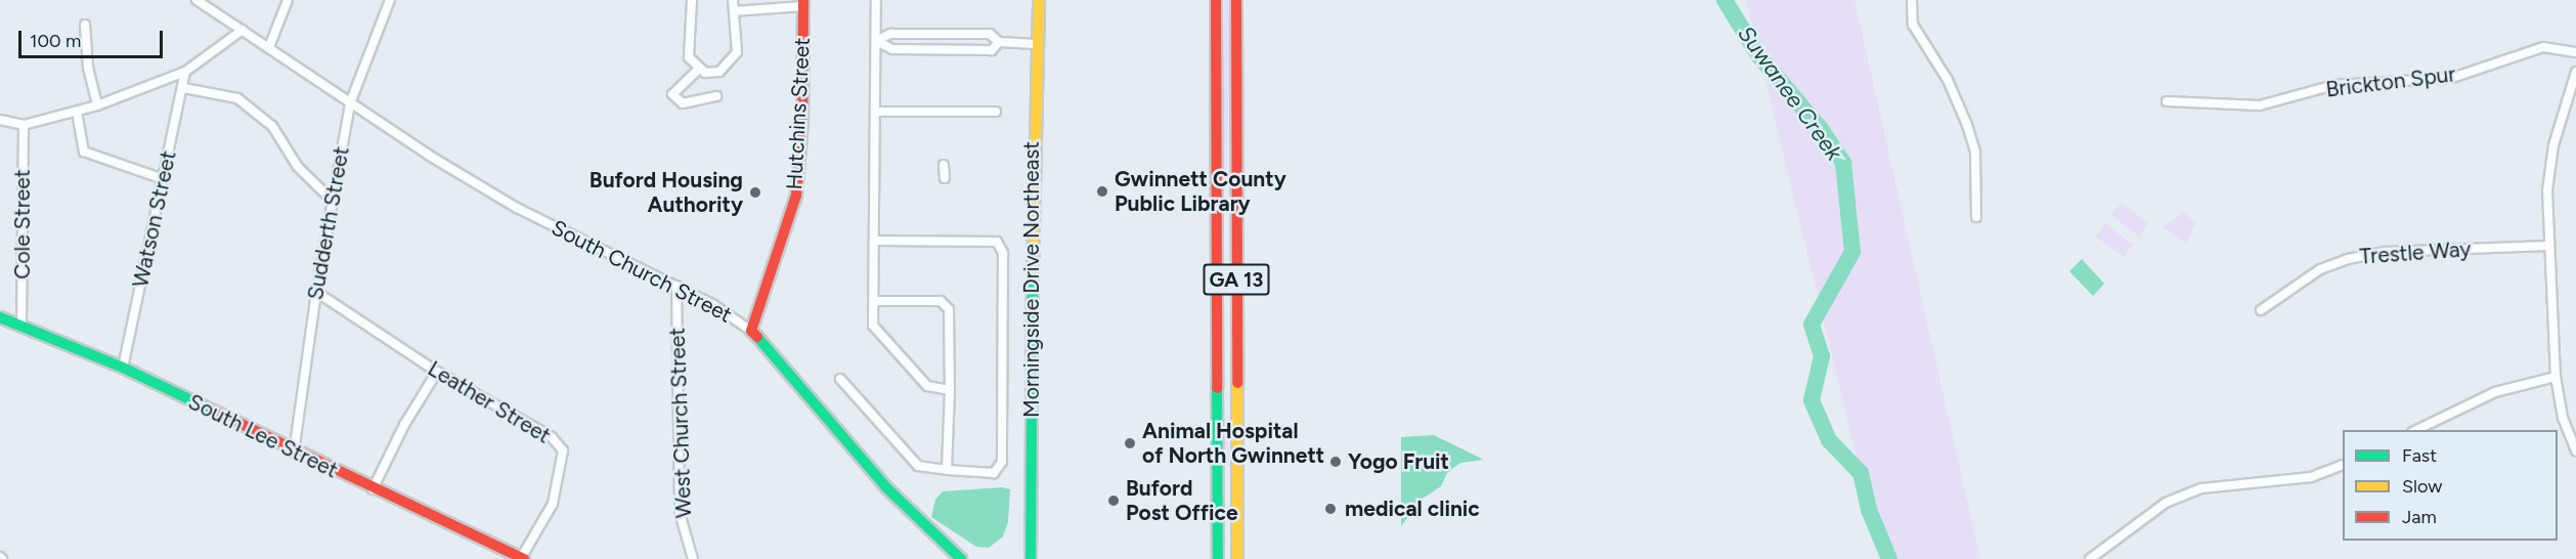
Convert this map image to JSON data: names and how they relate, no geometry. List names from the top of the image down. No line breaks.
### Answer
{"streets":{"street":["Brickton Spur","Hutchins Street","Watson Street","Sudderth Street","Cole Street","Trestle Way","South Church Street","Morningside Drive Northeast","GA 13","Leather Street","West Church Street","South Lee Street"]},"crossings":[["Hutchins Street","South Church Street"],["Watson Street","South Lee Street"],["Sudderth Street","South Church Street"],["Sudderth Street","Leather Street"],["Sudderth Street","South Lee Street"],["Cole Street","South Lee Street"],["South Church Street","West Church Street"],["Leather Street","South Lee Street"]],"water":["Suwanee Creek"],"places":["Gwinnett County Public Library","Buford Housing Authority","Animal Hospital of North Gwinnett","Yogo Fruit","Buford Post Office","medical clinic"],"legend":["Fast","Slow","Jam"],"scale_bar":"100 m"}
